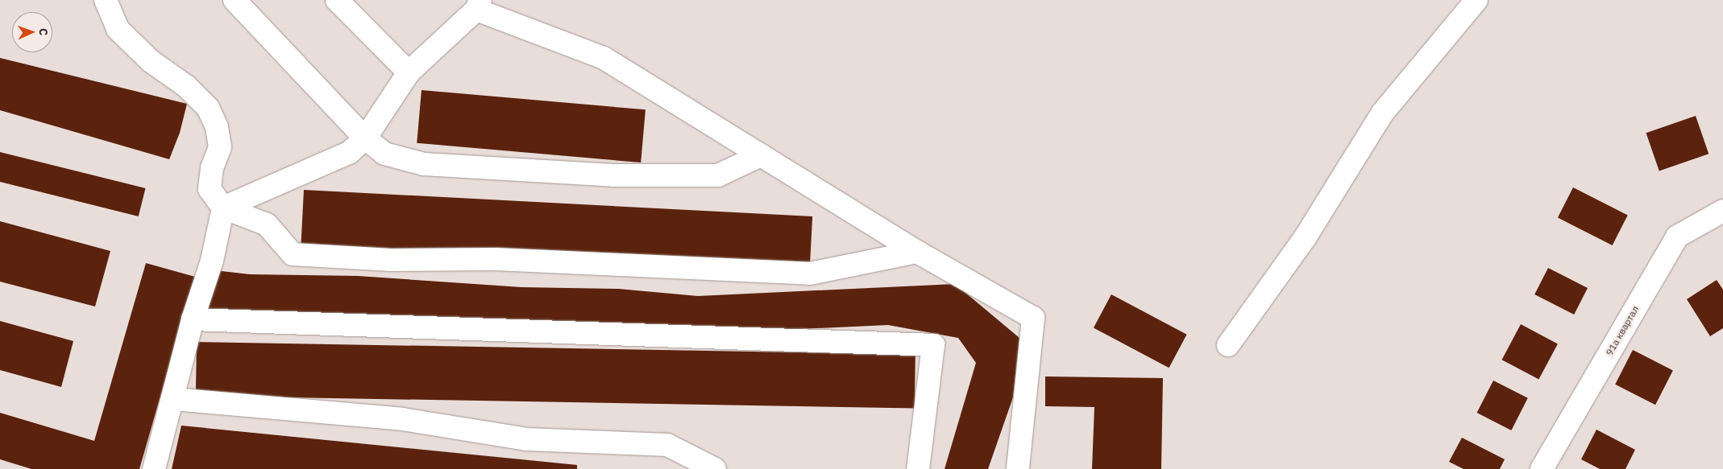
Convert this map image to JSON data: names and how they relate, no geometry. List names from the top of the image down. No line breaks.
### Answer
{"streets":{"street":["91а квартал"]},"north":"right"}
